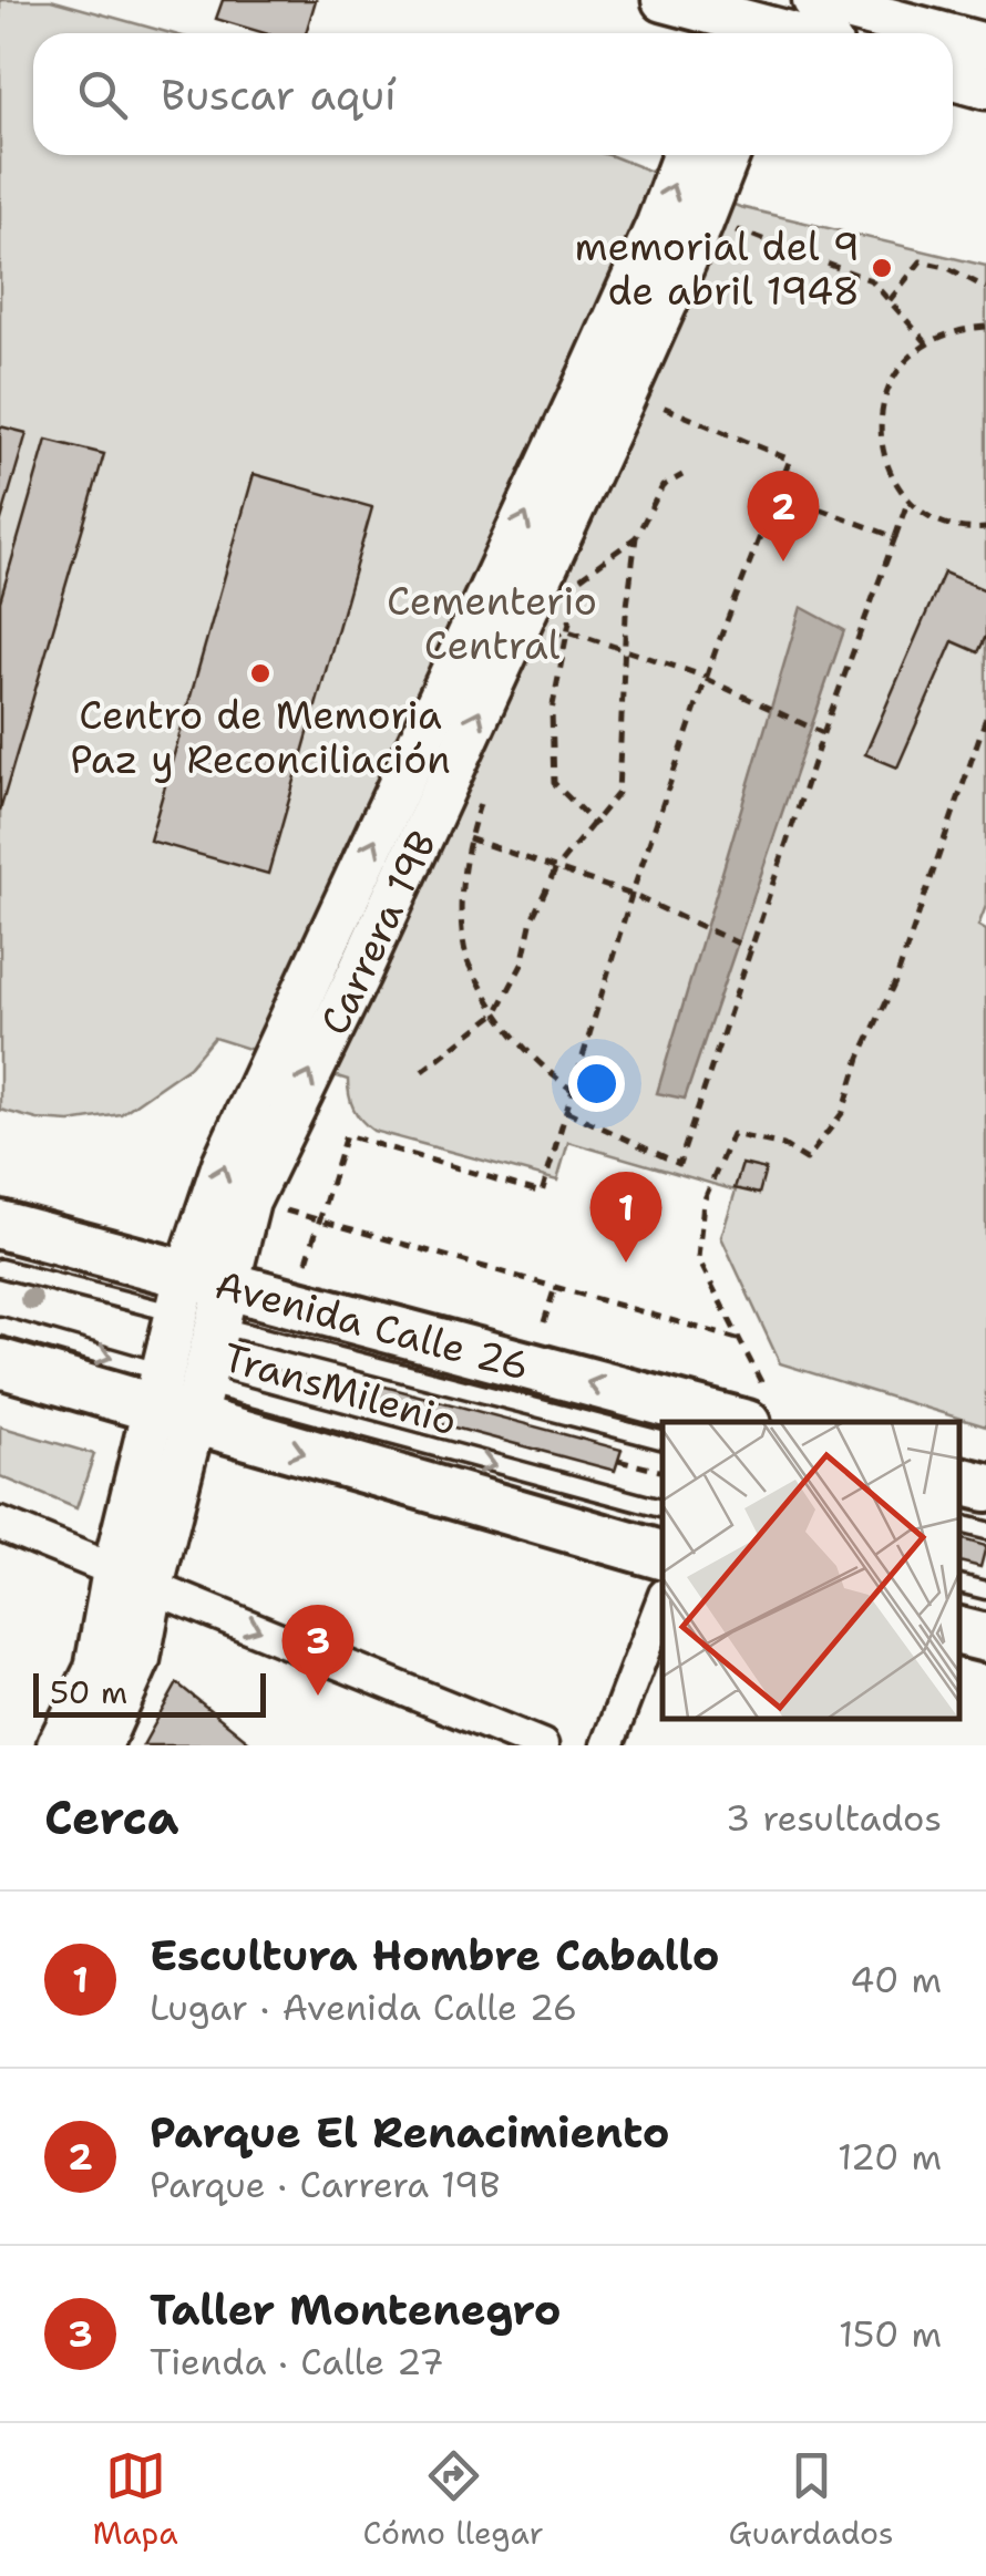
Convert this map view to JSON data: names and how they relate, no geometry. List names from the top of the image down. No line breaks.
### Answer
{"streets":{"main road":["Avenida Calle 26"],"street":["Carrera 19B"],"lane":["TransMilenio"]},"crossings":[["Carrera 19B","Avenida Calle 26"],["Carrera 19B","TransMilenio"],["Avenida Calle 26","TransMilenio"]],"one_way":["Carrera 19B"],"parks":["Cementerio Central"],"places":["memorial del 9 de abril 1948","Centro de Memoria Paz y Reconciliación"],"scale_bar":"50 m","page":{"search":"Buscar aquí","pins":["2","1","3"],"scale":"50 m","heading":["Cerca","3 resultados"],"list":[{"mark":"1","name":"Escultura Hombre Caballo","note":"Lugar · Avenida Calle 26","value":"40 m"},{"mark":"2","name":"Parque El Renacimiento","note":"Parque · Carrera 19B","value":"120 m"},{"mark":"3","name":"Taller Montenegro","note":"Tienda · Calle 27","value":"150 m"}],"nav":["Mapa","Cómo llegar","Guardados"]}}
